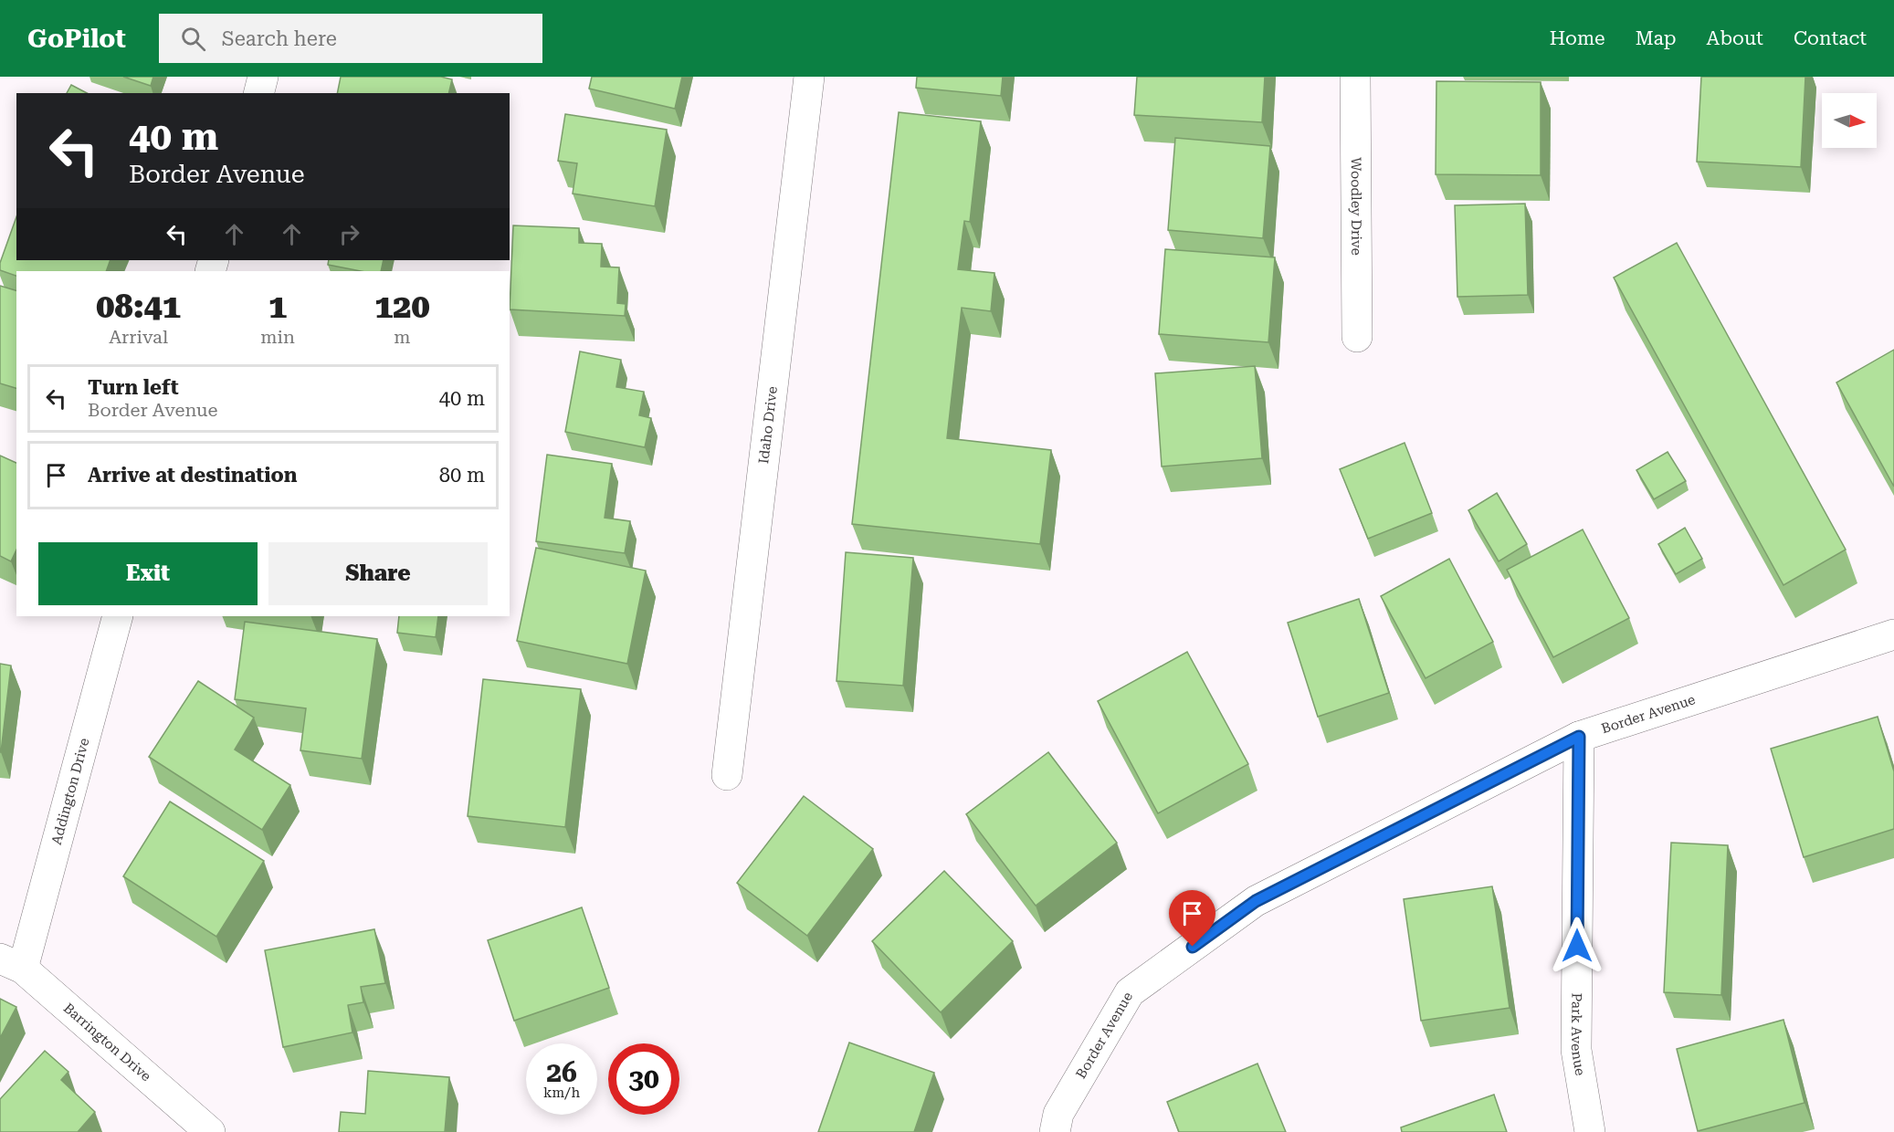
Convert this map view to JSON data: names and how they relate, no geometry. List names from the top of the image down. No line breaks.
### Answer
{"streets":{"street":["Woodley Drive","Idaho Drive","Border Avenue","Addington Drive","Park Avenue","Barrington Drive"]},"crossings":[["Border Avenue","Park Avenue"],["Addington Drive","Barrington Drive"]],"north":"right","page":{"header":"GoPilot","search":"Search here","nav":["Home","Map","About","Contact"],"turn":["40 m","Border Avenue"],"eta":["08:41","Arrival","1","min","120","m"],"list":[{"name":"Turn left","note":"Border Avenue","value":"40 m"},{"name":"Arrive at destination","value":"80 m"}],"buttons":["Exit","Share"],"speed":"26 km/h","limit":"30"}}
